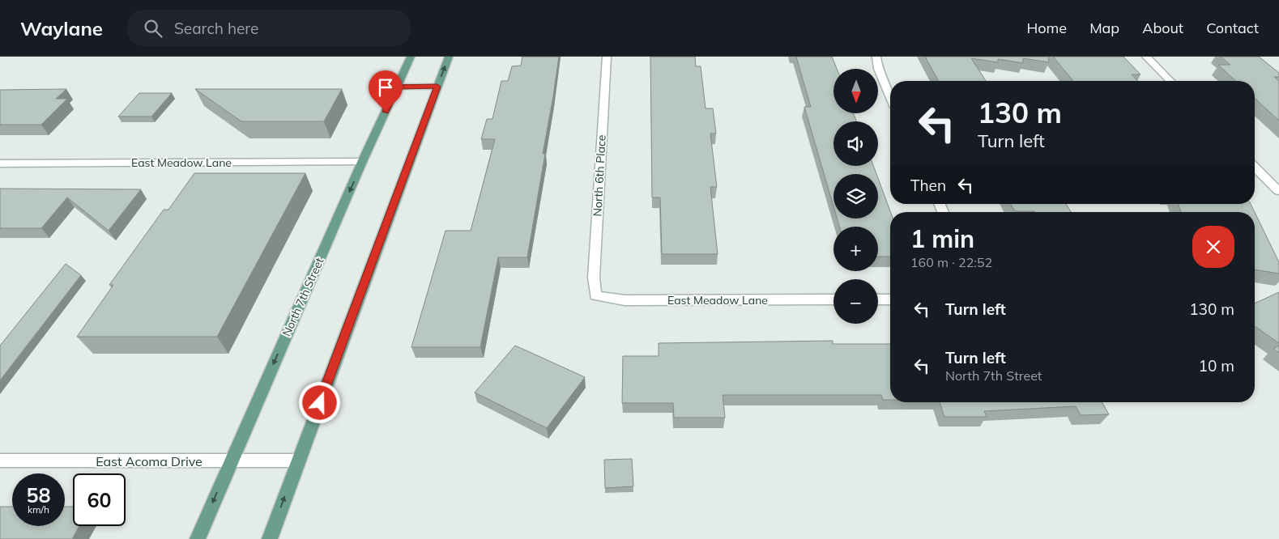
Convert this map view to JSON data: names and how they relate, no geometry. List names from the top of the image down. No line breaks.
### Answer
{"streets":{"main road":["North 7th Street"],"street":["East Meadow Lane","North 6th Place","East Acoma Drive"]},"crossings":[["East Meadow Lane","North 6th Place"],["East Meadow Lane","North 7th Street"],["North 7th Street","East Acoma Drive"]],"north":"bottom","page":{"header":"Waylane","search":"Search here","nav":["Home","Map","About","Contact"],"map_buttons":["+","−"],"turn":["130 m","Turn left"],"then":"Then","heading":["1 min","160 m · 22:52"],"list":[{"name":"Turn left","value":"130 m"},{"name":"Turn left","note":"North 7th Street","value":"10 m"}],"speed":"58 km/h","limit":"60"}}
